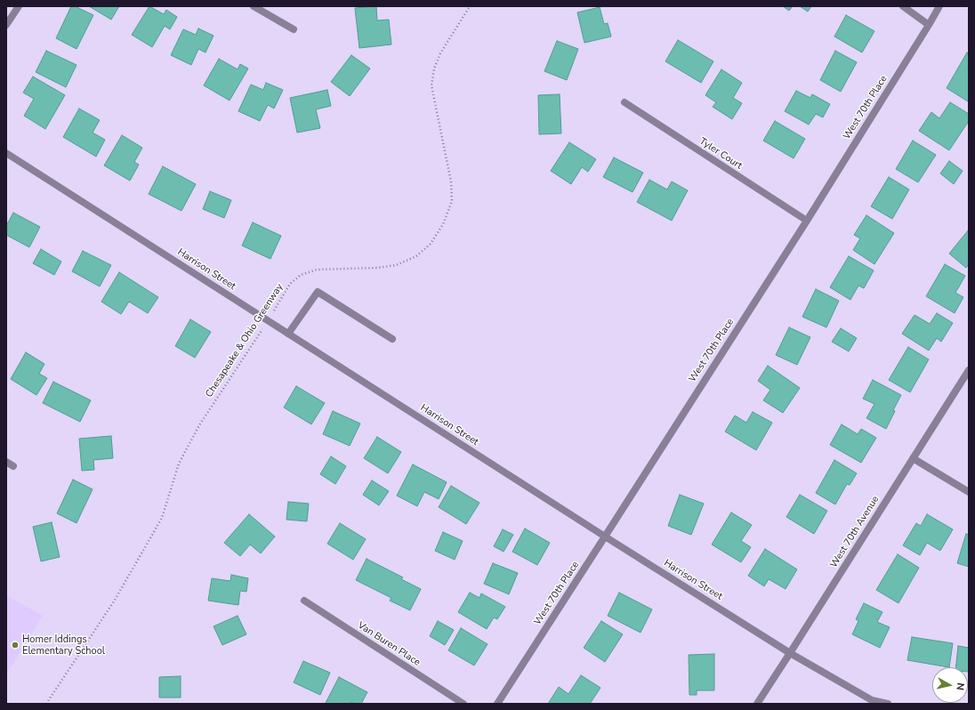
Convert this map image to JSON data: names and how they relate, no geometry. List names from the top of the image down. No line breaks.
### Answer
{"streets":{"street":["West 70th Place","Tyler Court","Harrison Street","West 70th Avenue","Van Buren Place"],"path":["Chesapeake & Ohio Greenway"]},"crossings":[["West 70th Place","Tyler Court"],["West 70th Place","Harrison Street"],["Harrison Street","Chesapeake & Ohio Greenway"],["Harrison Street","West 70th Avenue"]],"places":["Homer Iddings Elementary School"],"north":"right"}
